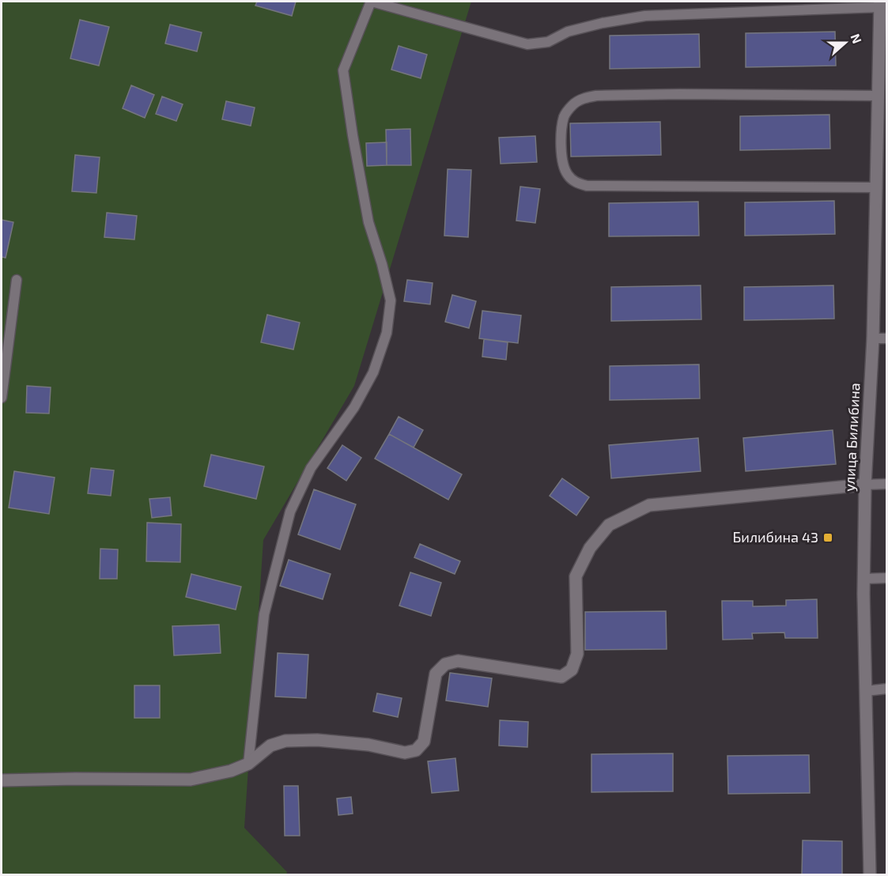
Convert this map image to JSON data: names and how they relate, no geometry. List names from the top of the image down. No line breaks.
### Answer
{"streets":{"street":["улица Билибина"]},"places":{"transit":["Билибина 43"]},"north":"right"}
